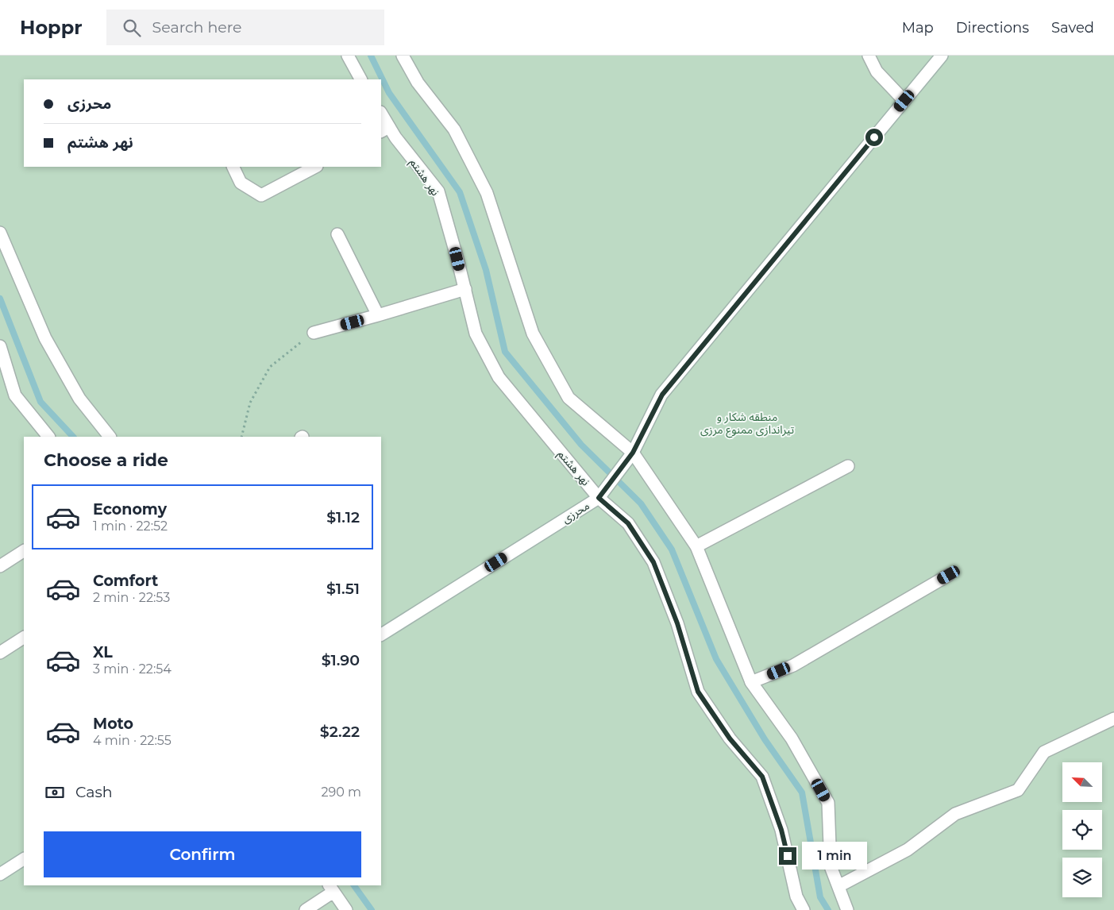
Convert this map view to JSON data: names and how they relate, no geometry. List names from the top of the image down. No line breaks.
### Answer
{"streets":{"street":["نهر هشتم","محرزی"]},"crossings":[["نهر هشتم","محرزی"]],"parks":["منطقه شکار و تیراندازی ممنوع مرزی"],"north":"top left","page":{"header":"Hoppr","search":"Search here","nav":["Map","Directions","Saved"],"banner":["محرزی","نهر هشتم"],"heading":"Choose a ride","list":[{"name":"Economy","note":"1 min · 22:52","value":"$1.12"},{"name":"Comfort","note":"2 min · 22:53","value":"$1.51"},{"name":"XL","note":"3 min · 22:54","value":"$1.90"},{"name":"Moto","note":"4 min · 22:55","value":"$2.22"}],"pay":["Cash","290 m"],"buttons":"Confirm","bubble":"1 min"}}
